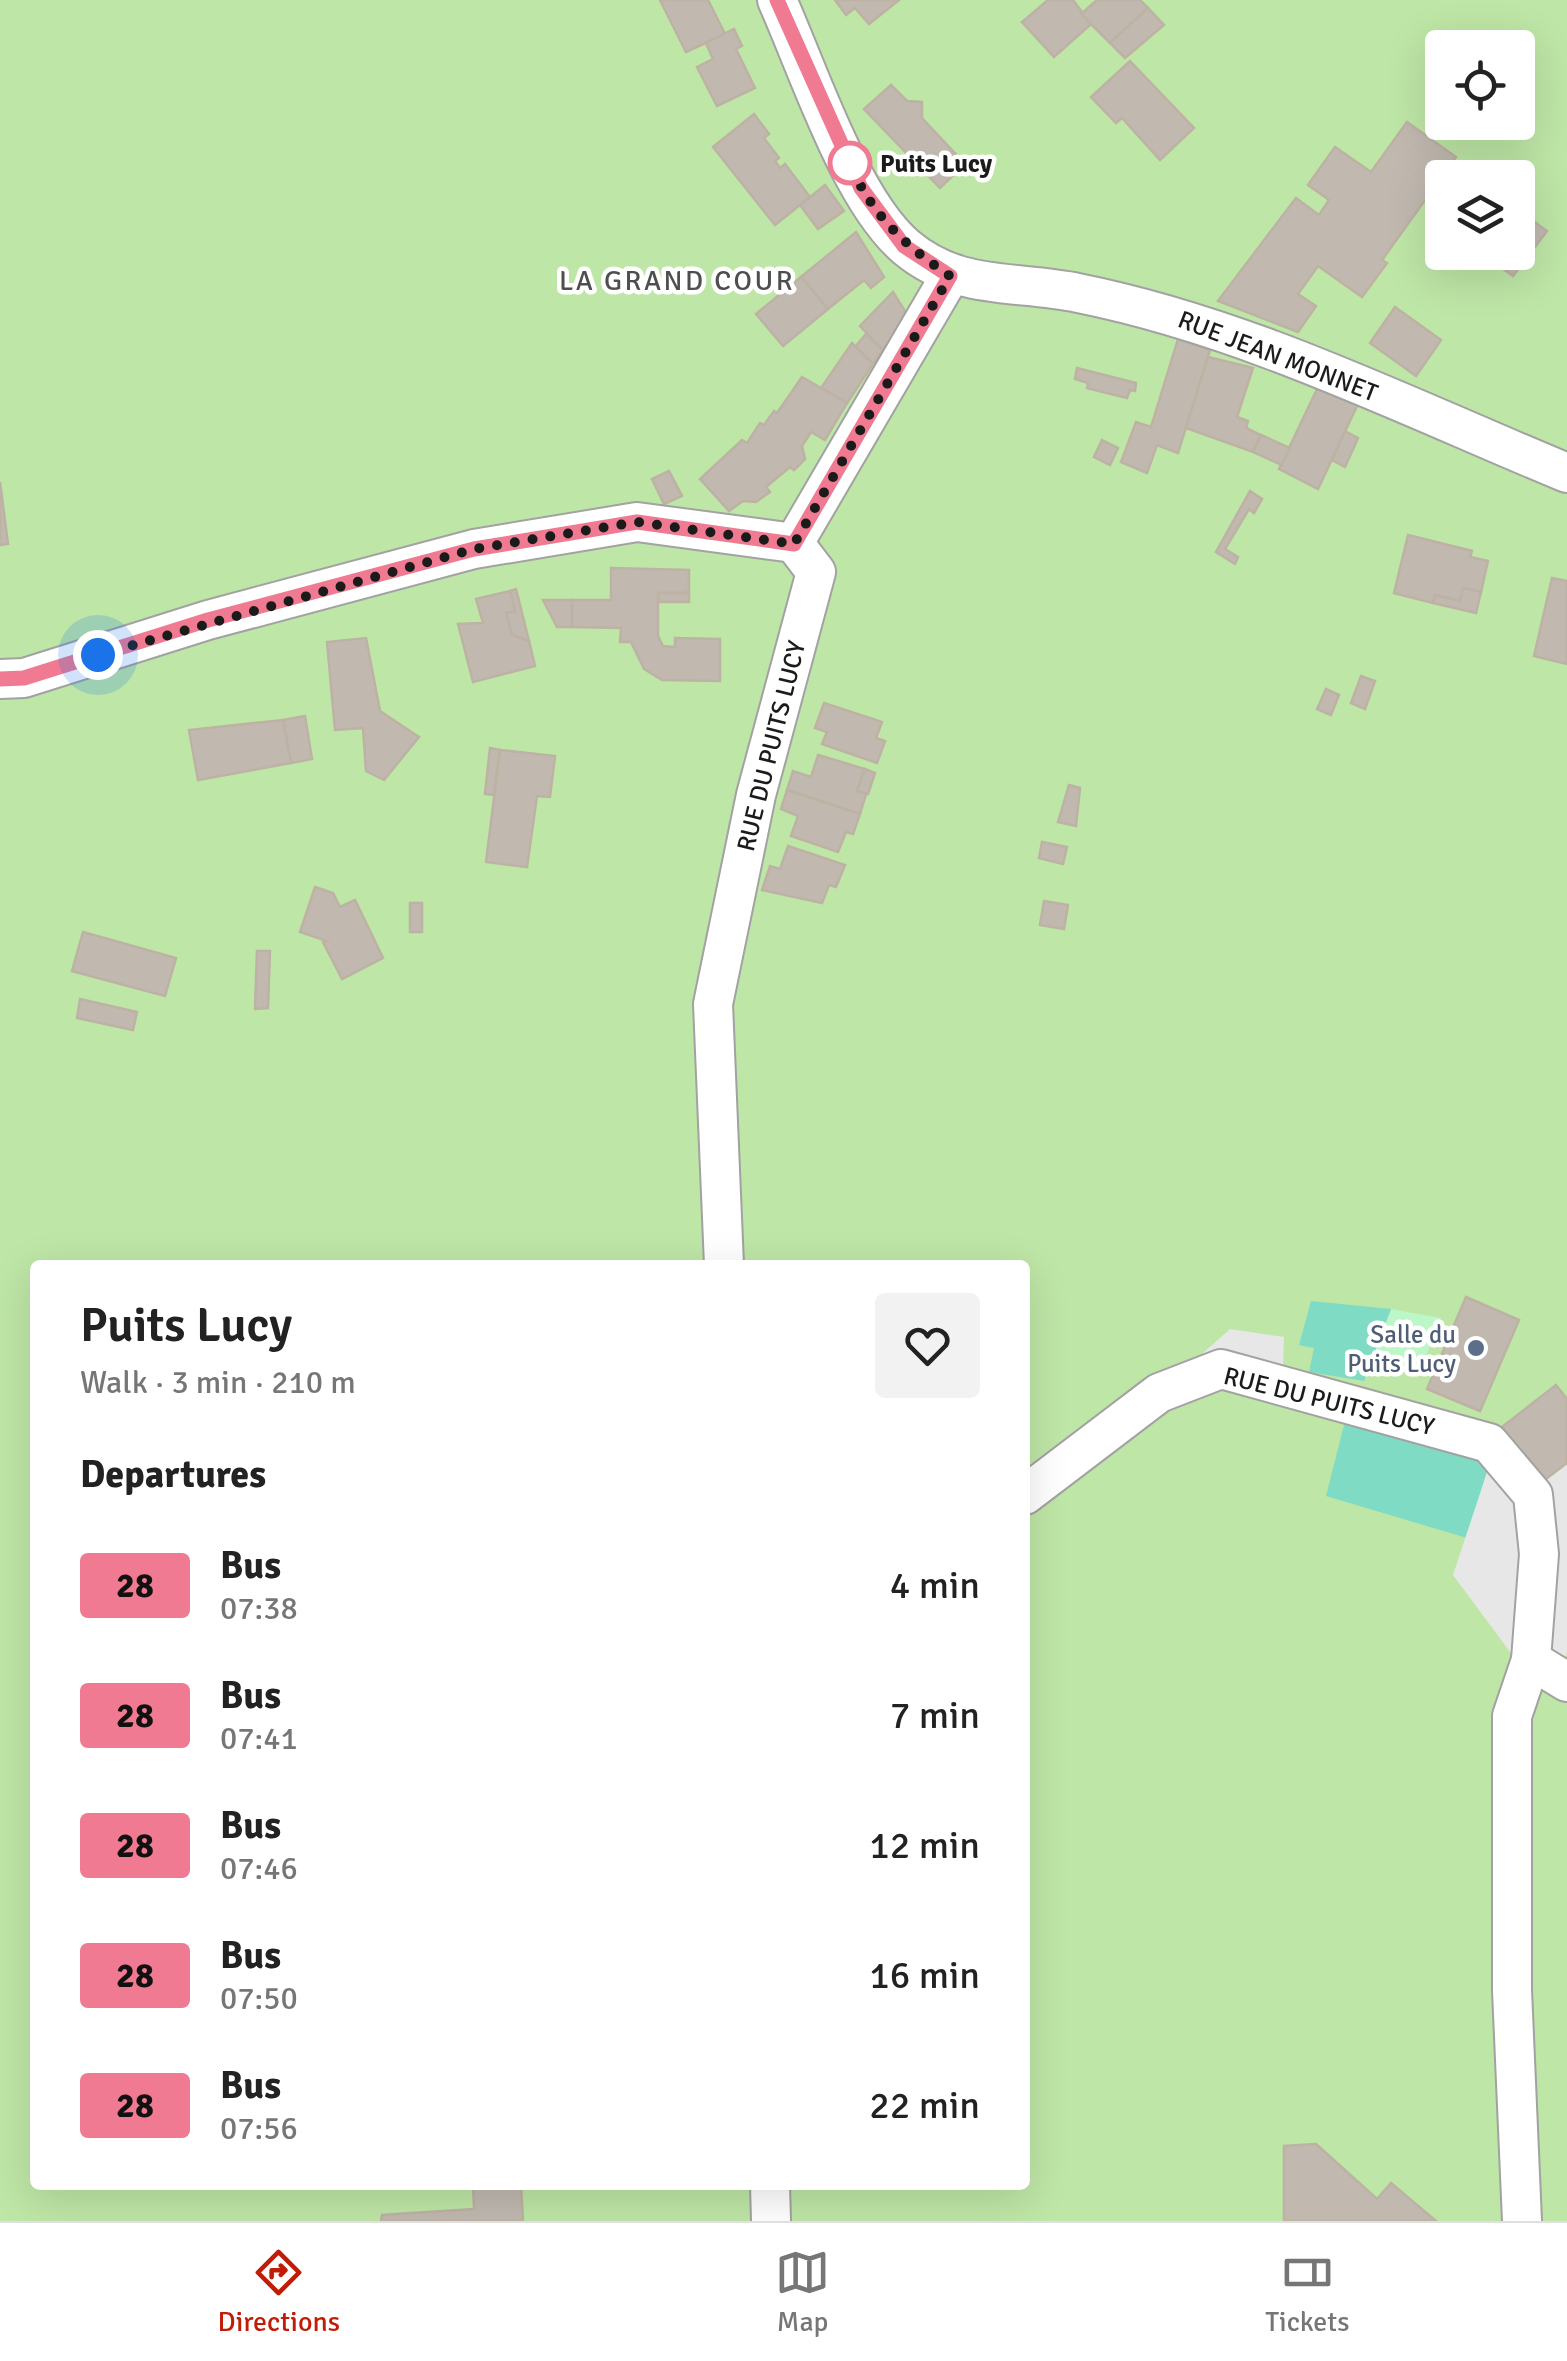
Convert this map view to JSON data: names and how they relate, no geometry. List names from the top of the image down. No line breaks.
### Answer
{"streets":{"street":["RUE JEAN MONNET","RUE DU PUITS LUCY"]},"districts":["LA GRAND COUR"],"places":["Puits Lucy","Salle du Puits Lucy"],"lines":["bus line 28"],"page":{"heading":[["Puits Lucy","Walk · 3 min · 210 m"],"Departures"],"list":[{"mark":"28","name":"Bus","note":"07:38","value":"4 min"},{"mark":"28","name":"Bus","note":"07:41","value":"7 min"},{"mark":"28","name":"Bus","note":"07:46","value":"12 min"},{"mark":"28","name":"Bus","note":"07:50","value":"16 min"},{"mark":"28","name":"Bus","note":"07:56","value":"22 min"}],"tabs":["Directions","Map","Tickets"]}}
